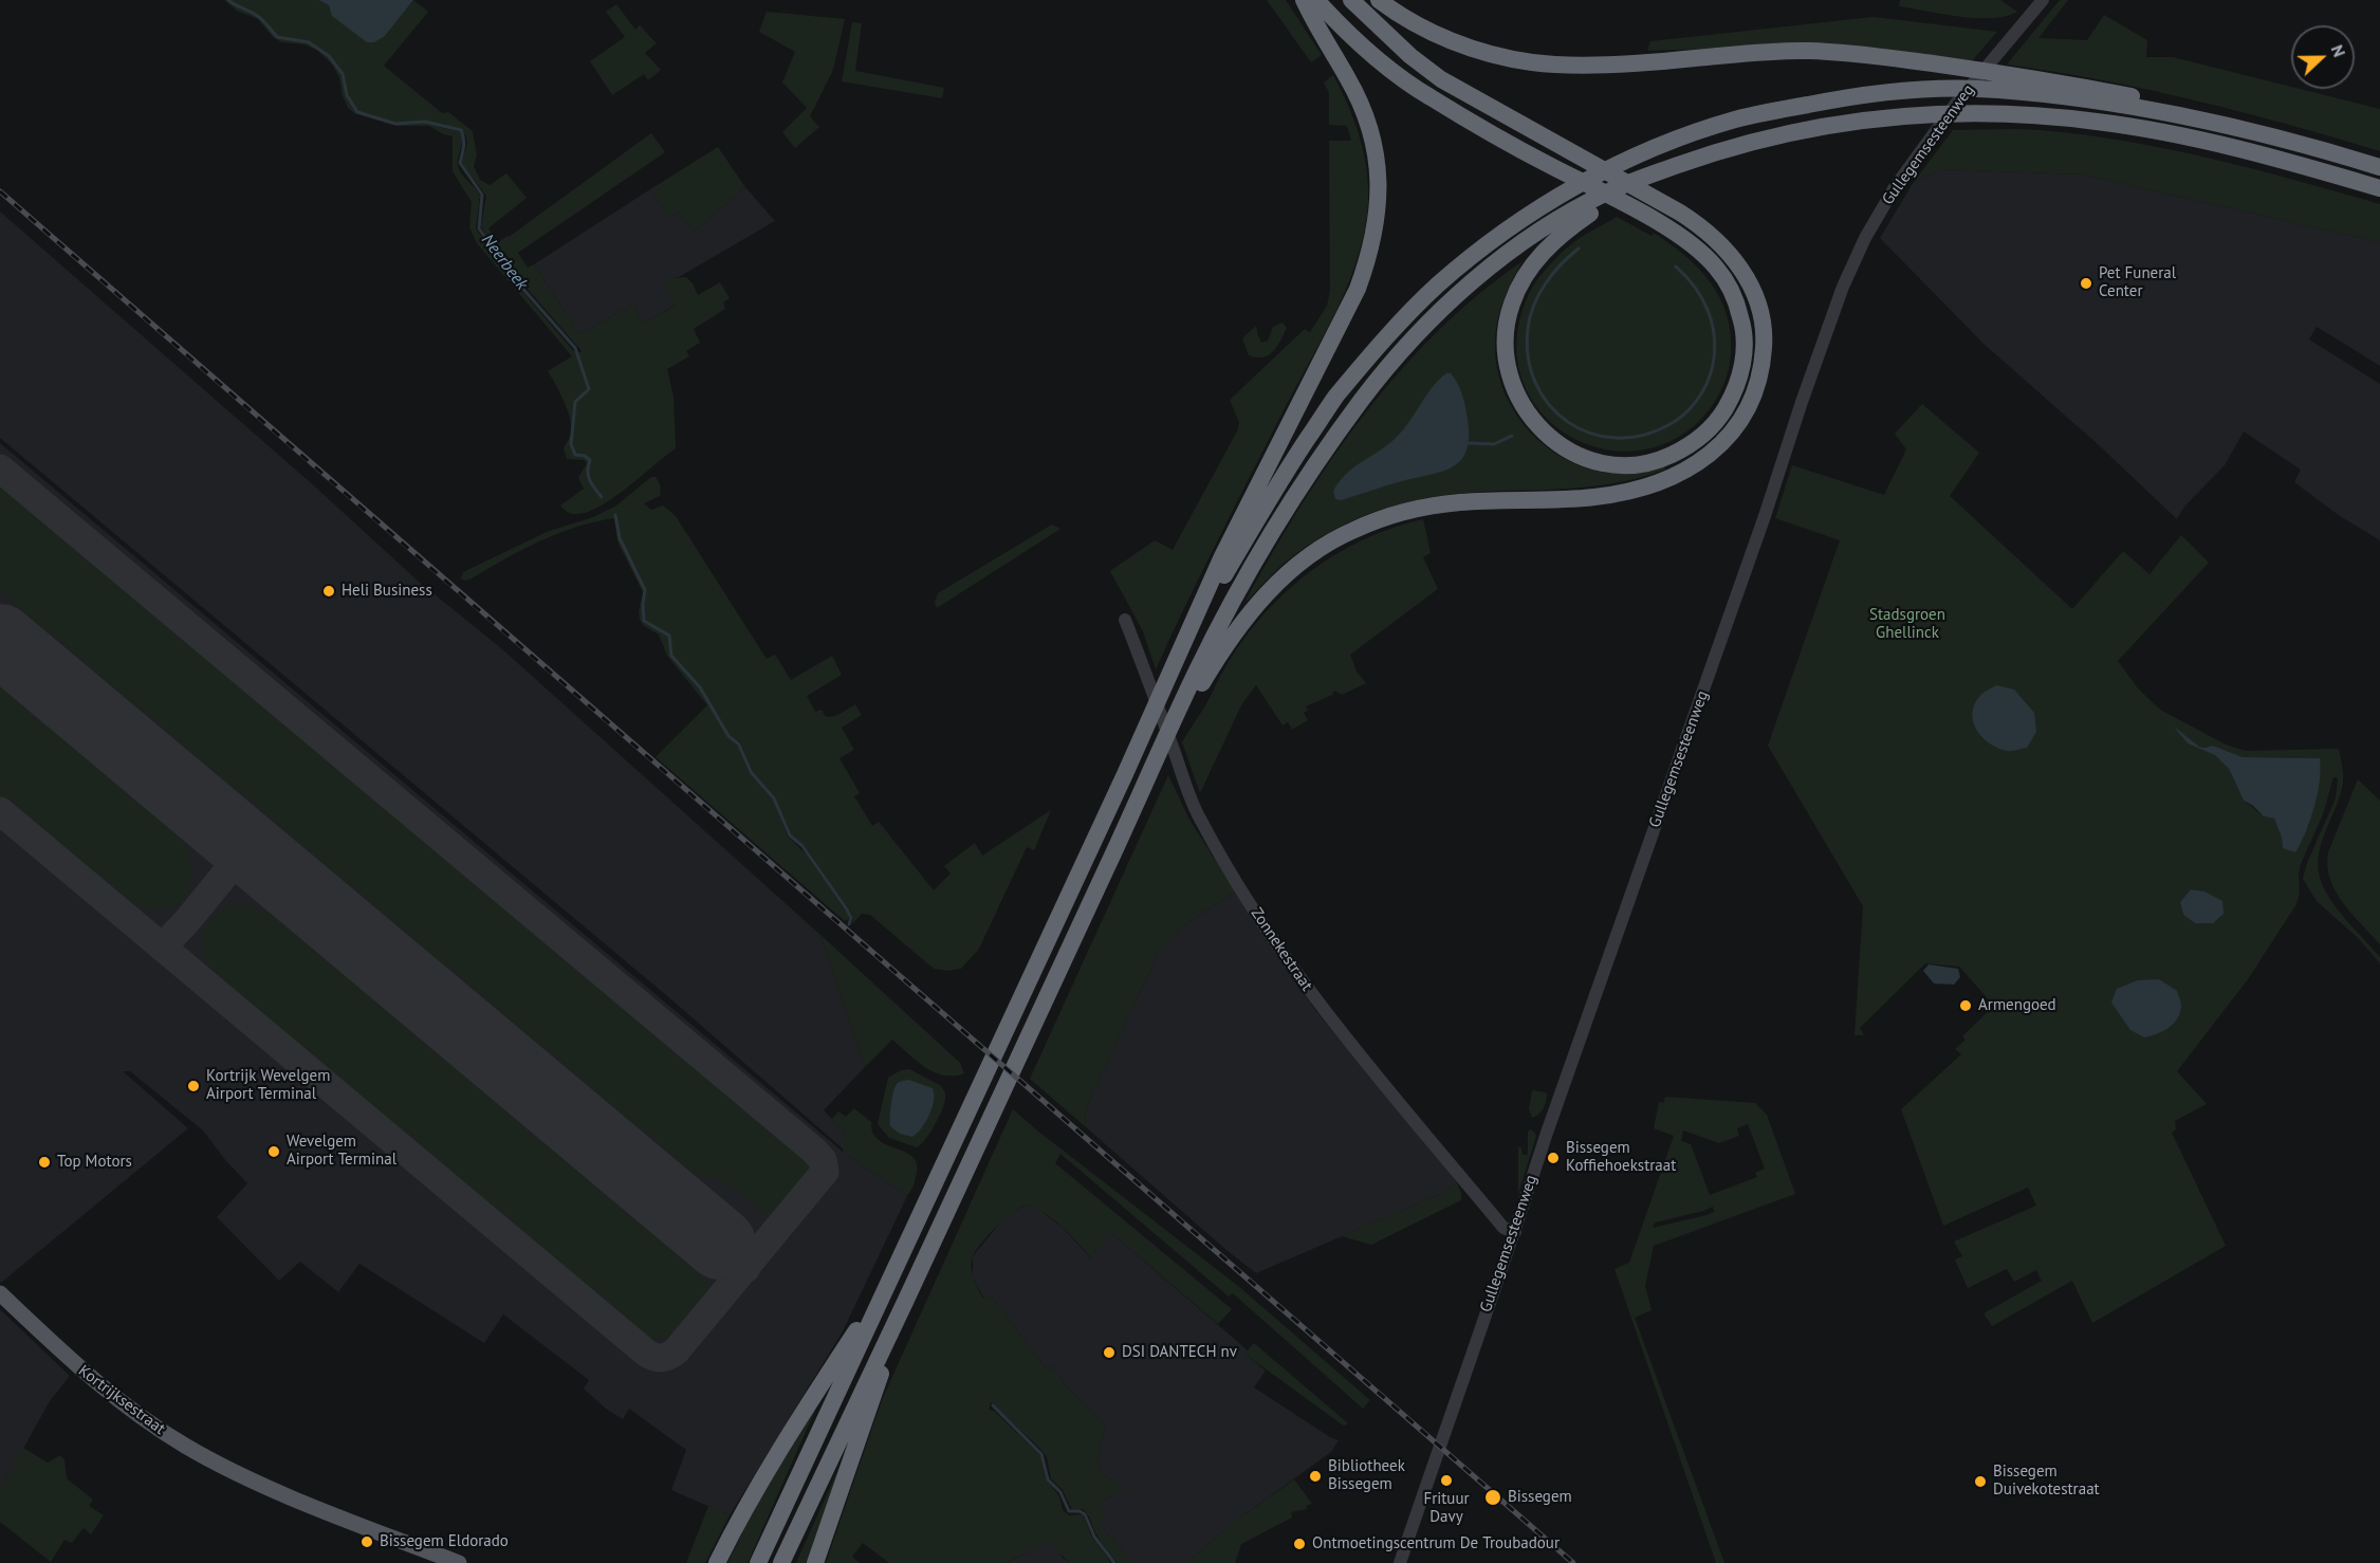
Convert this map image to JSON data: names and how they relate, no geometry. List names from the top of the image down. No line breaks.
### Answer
{"streets":{"main road":["Kortrijksestraat"],"street":["Gullegemsesteenweg","Zonnekestraat"]},"crossings":[["Gullegemsesteenweg","Zonnekestraat"]],"water":["Neerbeek"],"parks":["Stadsgroen Ghellinck"],"places":["Pet Funeral Center","Heli Business","Armengoed","Kortrijk Wevelgem Airport Terminal","Wevelgem Airport Terminal","Bissegem Koffiehoekstraat","Top Motors","DSI DANTECH nv","Bibliotheek Bissegem","Frituur Davy","Bissegem Duivekotestraat","Bissegem","Bissegem Eldorado","Ontmoetingscentrum De Troubadour"],"north":"right"}
